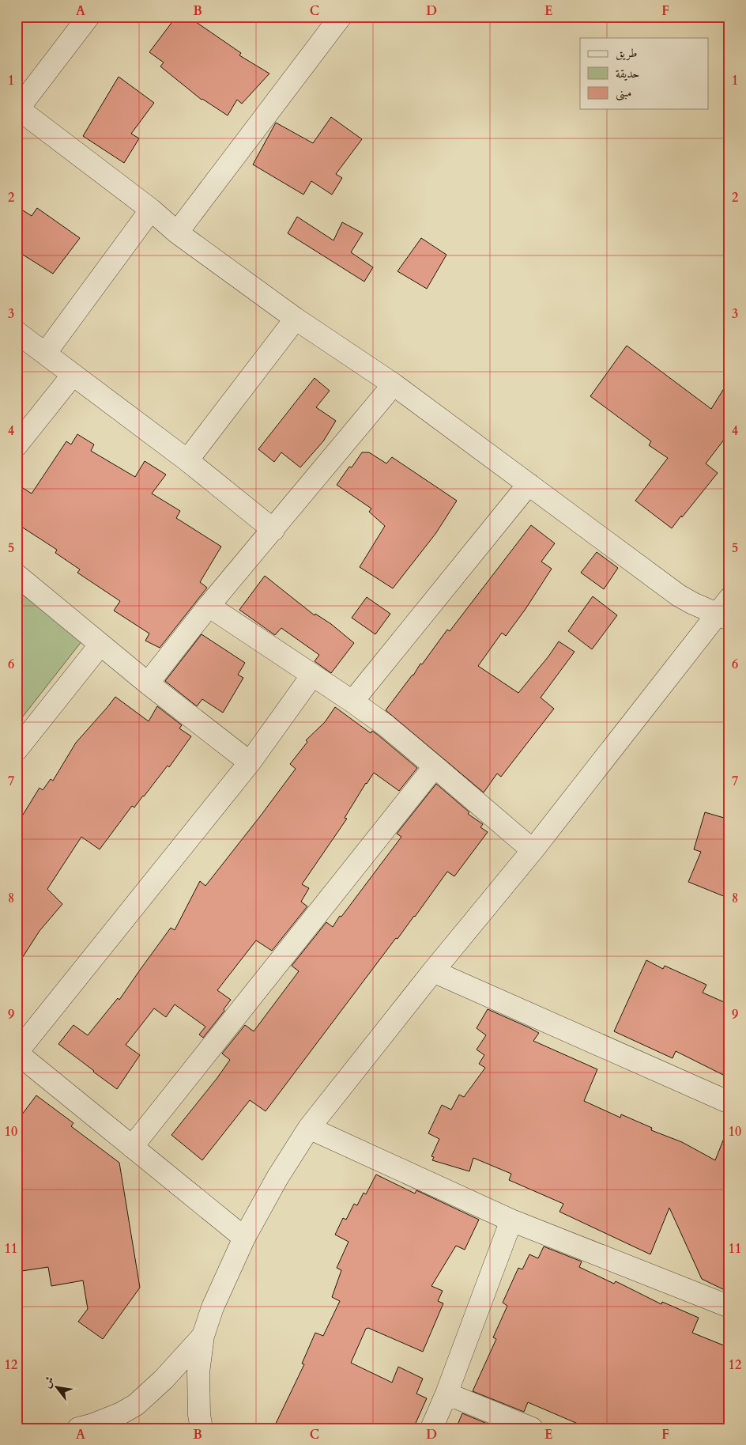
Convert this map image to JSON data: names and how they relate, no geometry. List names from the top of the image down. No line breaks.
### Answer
{"legend":["طريق","حديقة","مبنى"],"north":"top left","grid":{"columns":["A","B","C","D","E","F"],"rows":["1","2","3","4","5","6","7","8","9","10","11","12"]}}
